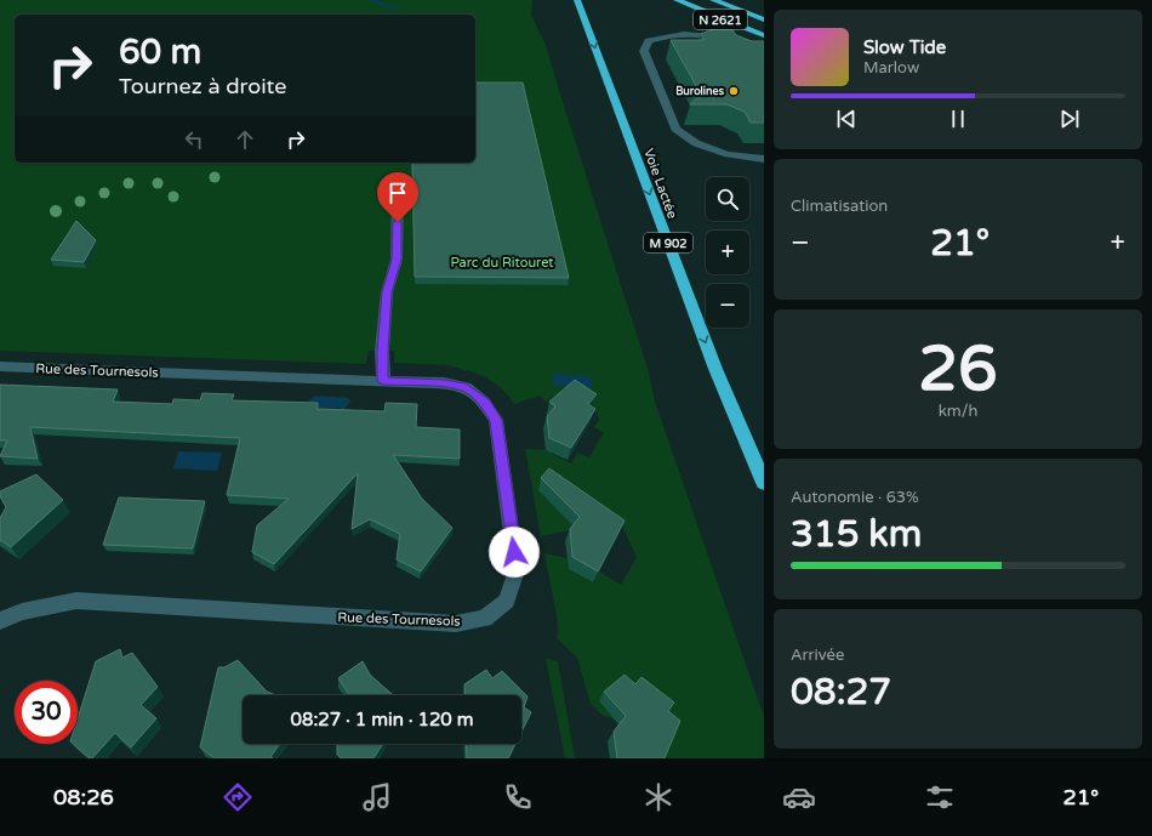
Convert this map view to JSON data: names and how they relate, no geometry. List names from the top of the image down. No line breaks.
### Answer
{"streets":{"highway":["N 2621","Voie Lactée","M 902"],"street":["Rue des Tournesols"]},"one_way":["Voie Lactée"],"parks":["Parc du Ritouret"],"places":["Burolines"],"page":{"turn":["60 m","Tournez à droite"],"song":["Slow Tide","Marlow"],"tile":["Climatisation",["26","km/h"],["Autonomie · 63%","315 km"],["Arrivée","08:27"]],"map_buttons":["+","−"],"heat":["−","21°","+"],"limit":"30","trip":"08:27 · 1 min · 120 m","tabs":["08:26","21°"]}}
